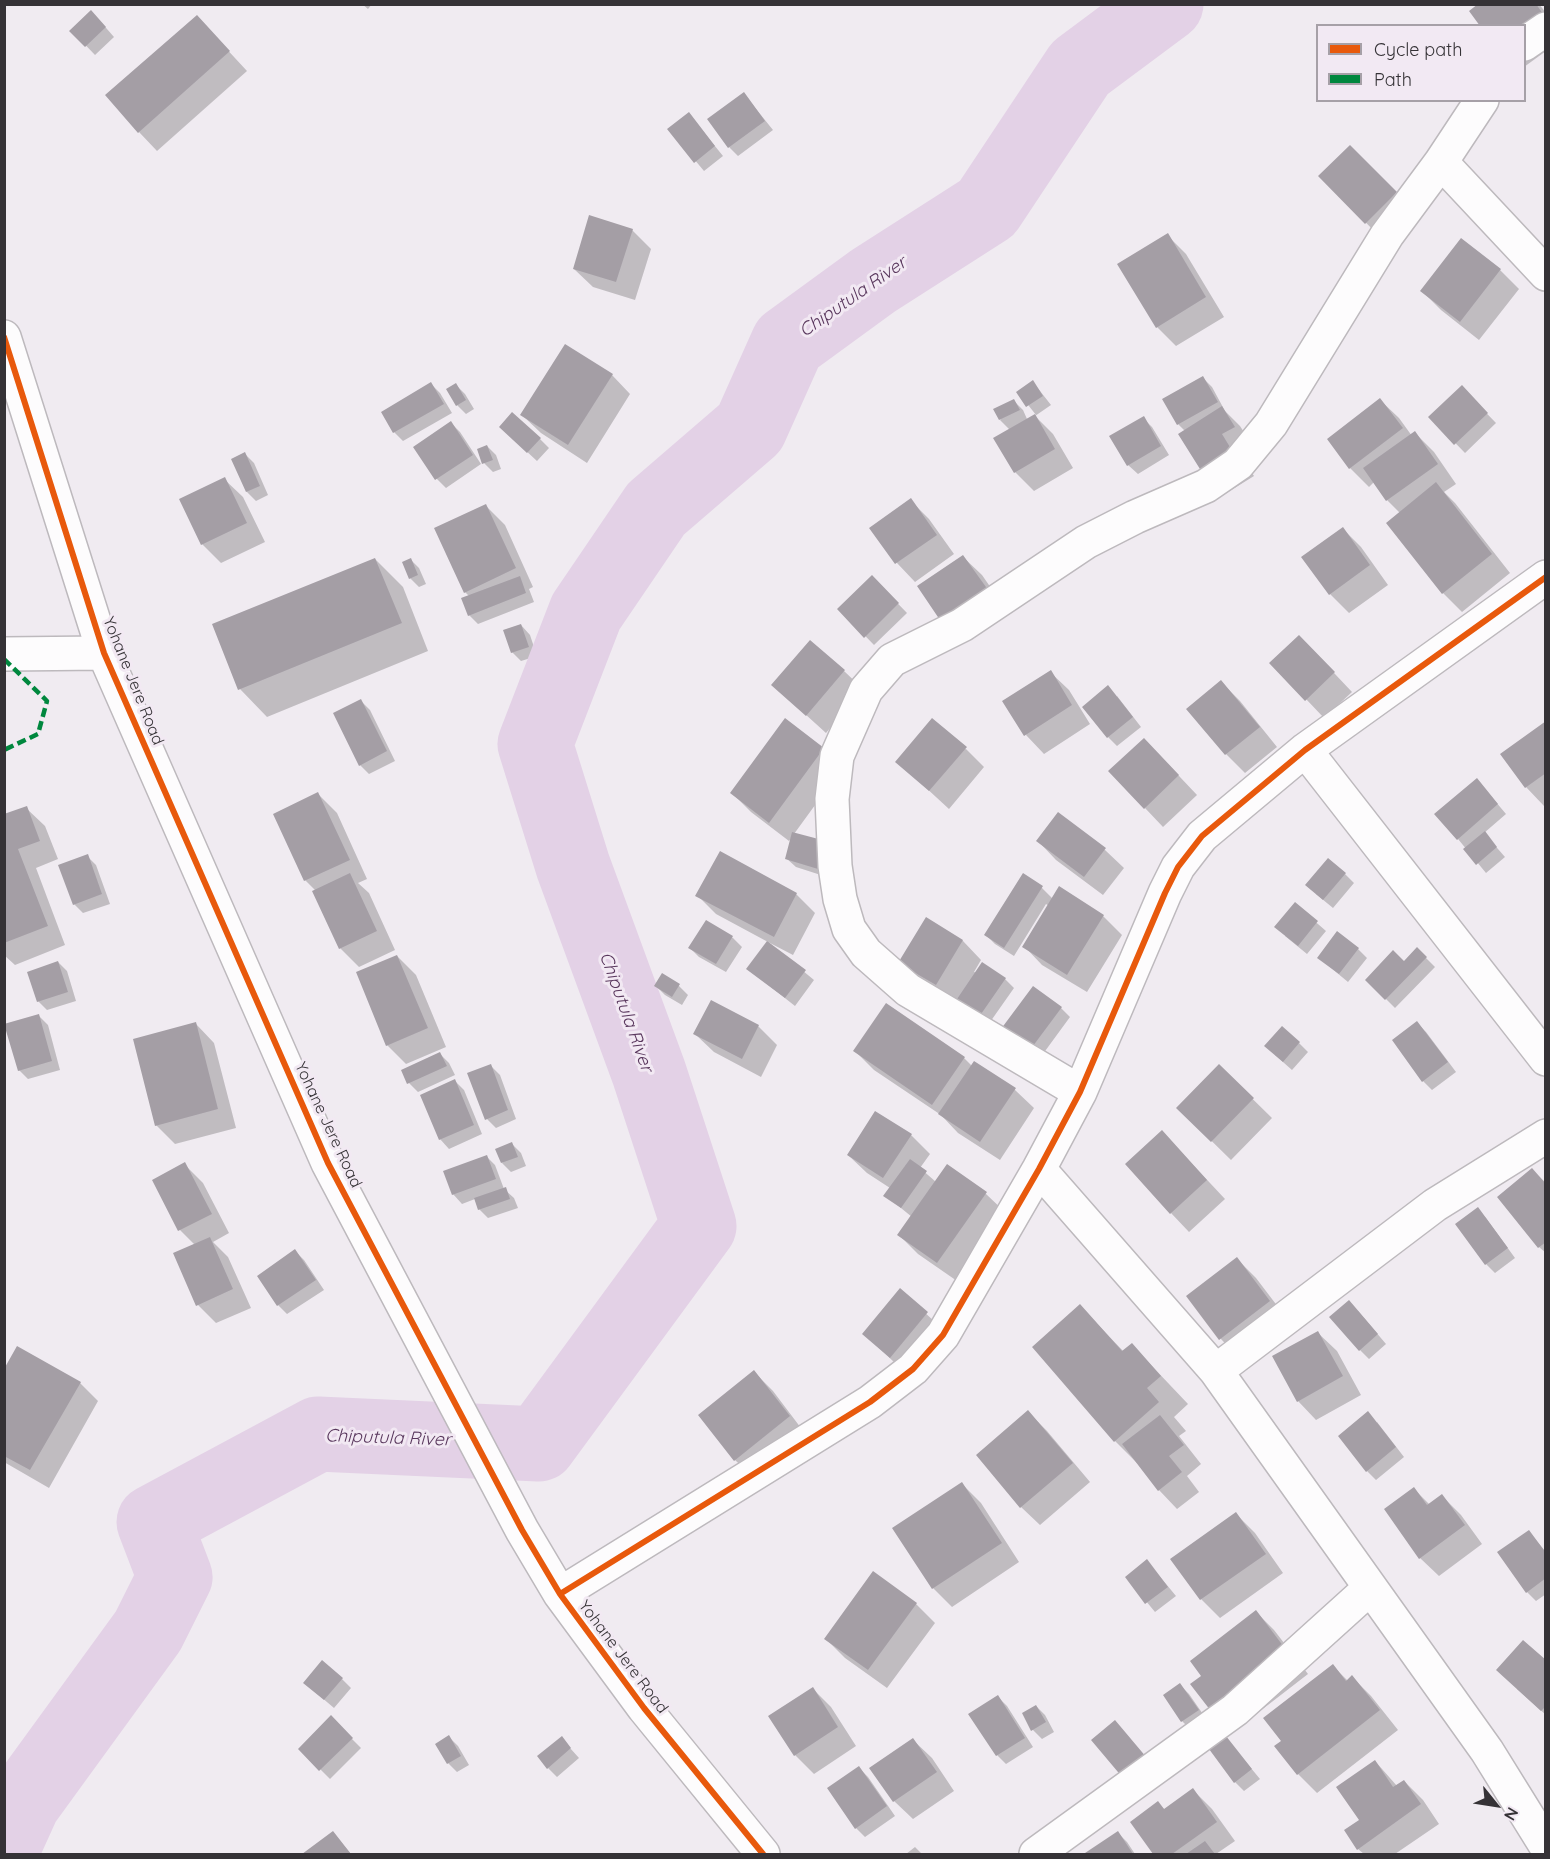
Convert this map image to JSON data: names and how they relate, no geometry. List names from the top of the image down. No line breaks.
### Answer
{"streets":{"street":["Yohane Jere Road"]},"water":["Chiputula River"],"legend":["Cycle path","Path"],"north":"bottom right"}
